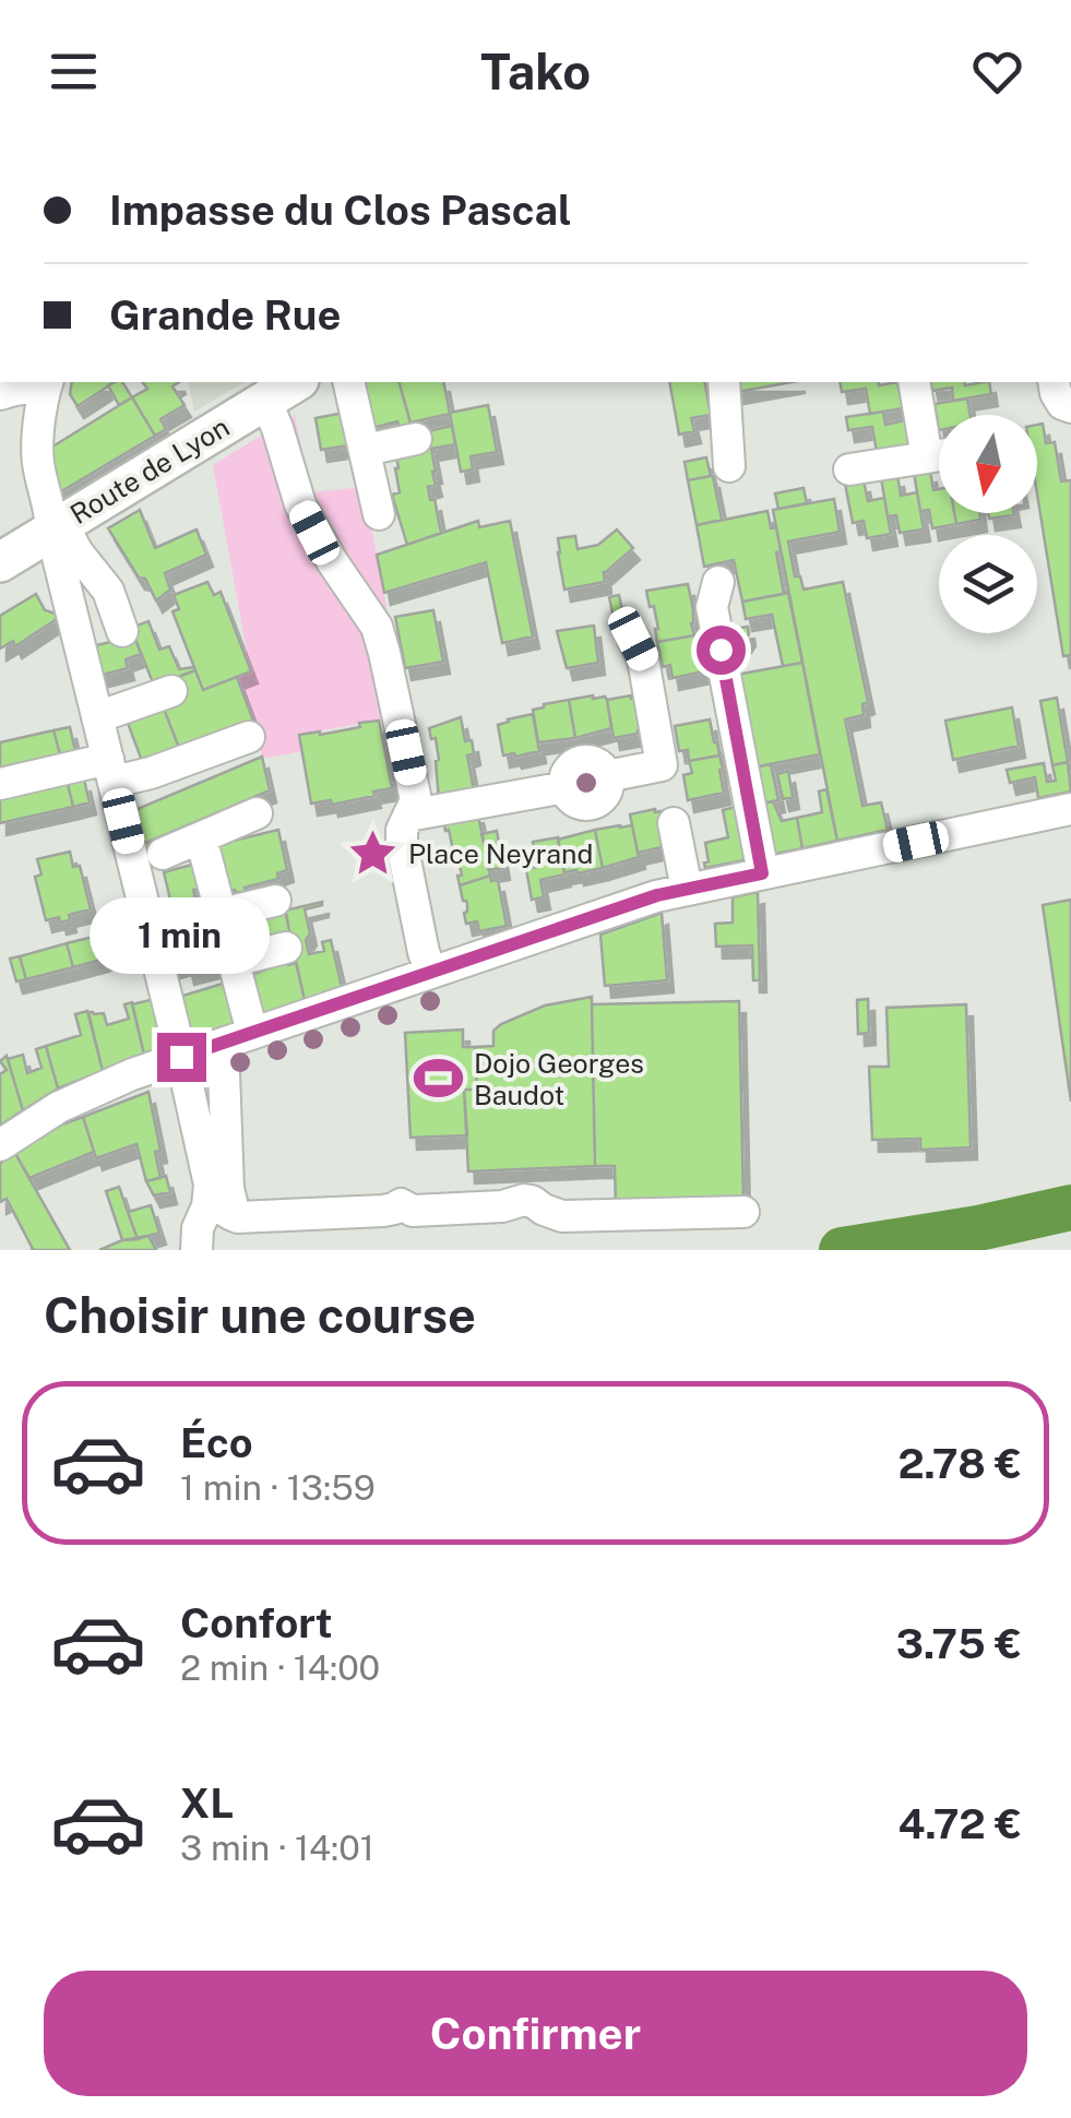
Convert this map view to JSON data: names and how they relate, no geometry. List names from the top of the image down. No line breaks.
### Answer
{"streets":{"main road":["Route de Lyon"]},"places":{"place":["Place Neyrand"],"sports":["Dojo Georges Baudot"]},"north":"bottom","page":{"header":"Tako","banner":["Impasse du Clos Pascal","Grande Rue"],"bubble":"1 min","heading":"Choisir une course","list":[{"name":"Éco","note":"1 min · 13:59","value":"2.78 €"},{"name":"Confort","note":"2 min · 14:00","value":"3.75 €"},{"name":"XL","note":"3 min · 14:01","value":"4.72 €"}],"buttons":"Confirmer"}}
